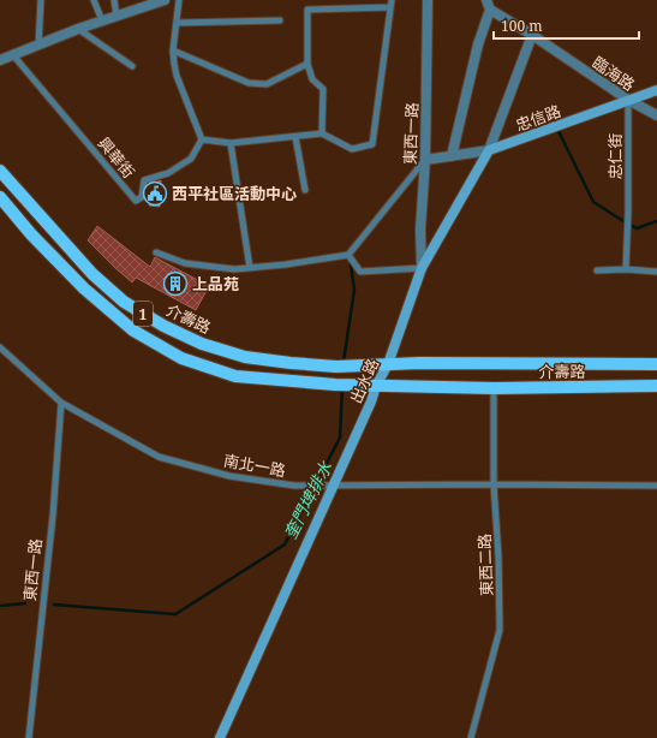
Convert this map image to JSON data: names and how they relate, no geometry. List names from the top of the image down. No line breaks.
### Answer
{"streets":{"main road":["1","介壽路"],"street":["臨海路","忠信路","東西一路","出水路"],"lane":["忠仁街","興華街","南北一路","東西二路"]},"crossings":[["臨海路","忠信路"],["臨海路","忠仁街"],["臨海路","出水路"],["忠信路","東西一路"],["忠信路","忠仁街"],["忠信路","出水路"],["東西一路","出水路"],["東西一路","南北一路"],["介壽路","出水路"],["介壽路","東西二路"],["出水路","南北一路"],["南北一路","東西二路"]],"water":["奎門埤排水"],"places":{"public building":["西平社區活動中心"],"building":["上品苑"]},"scale_bar":"100 m"}
